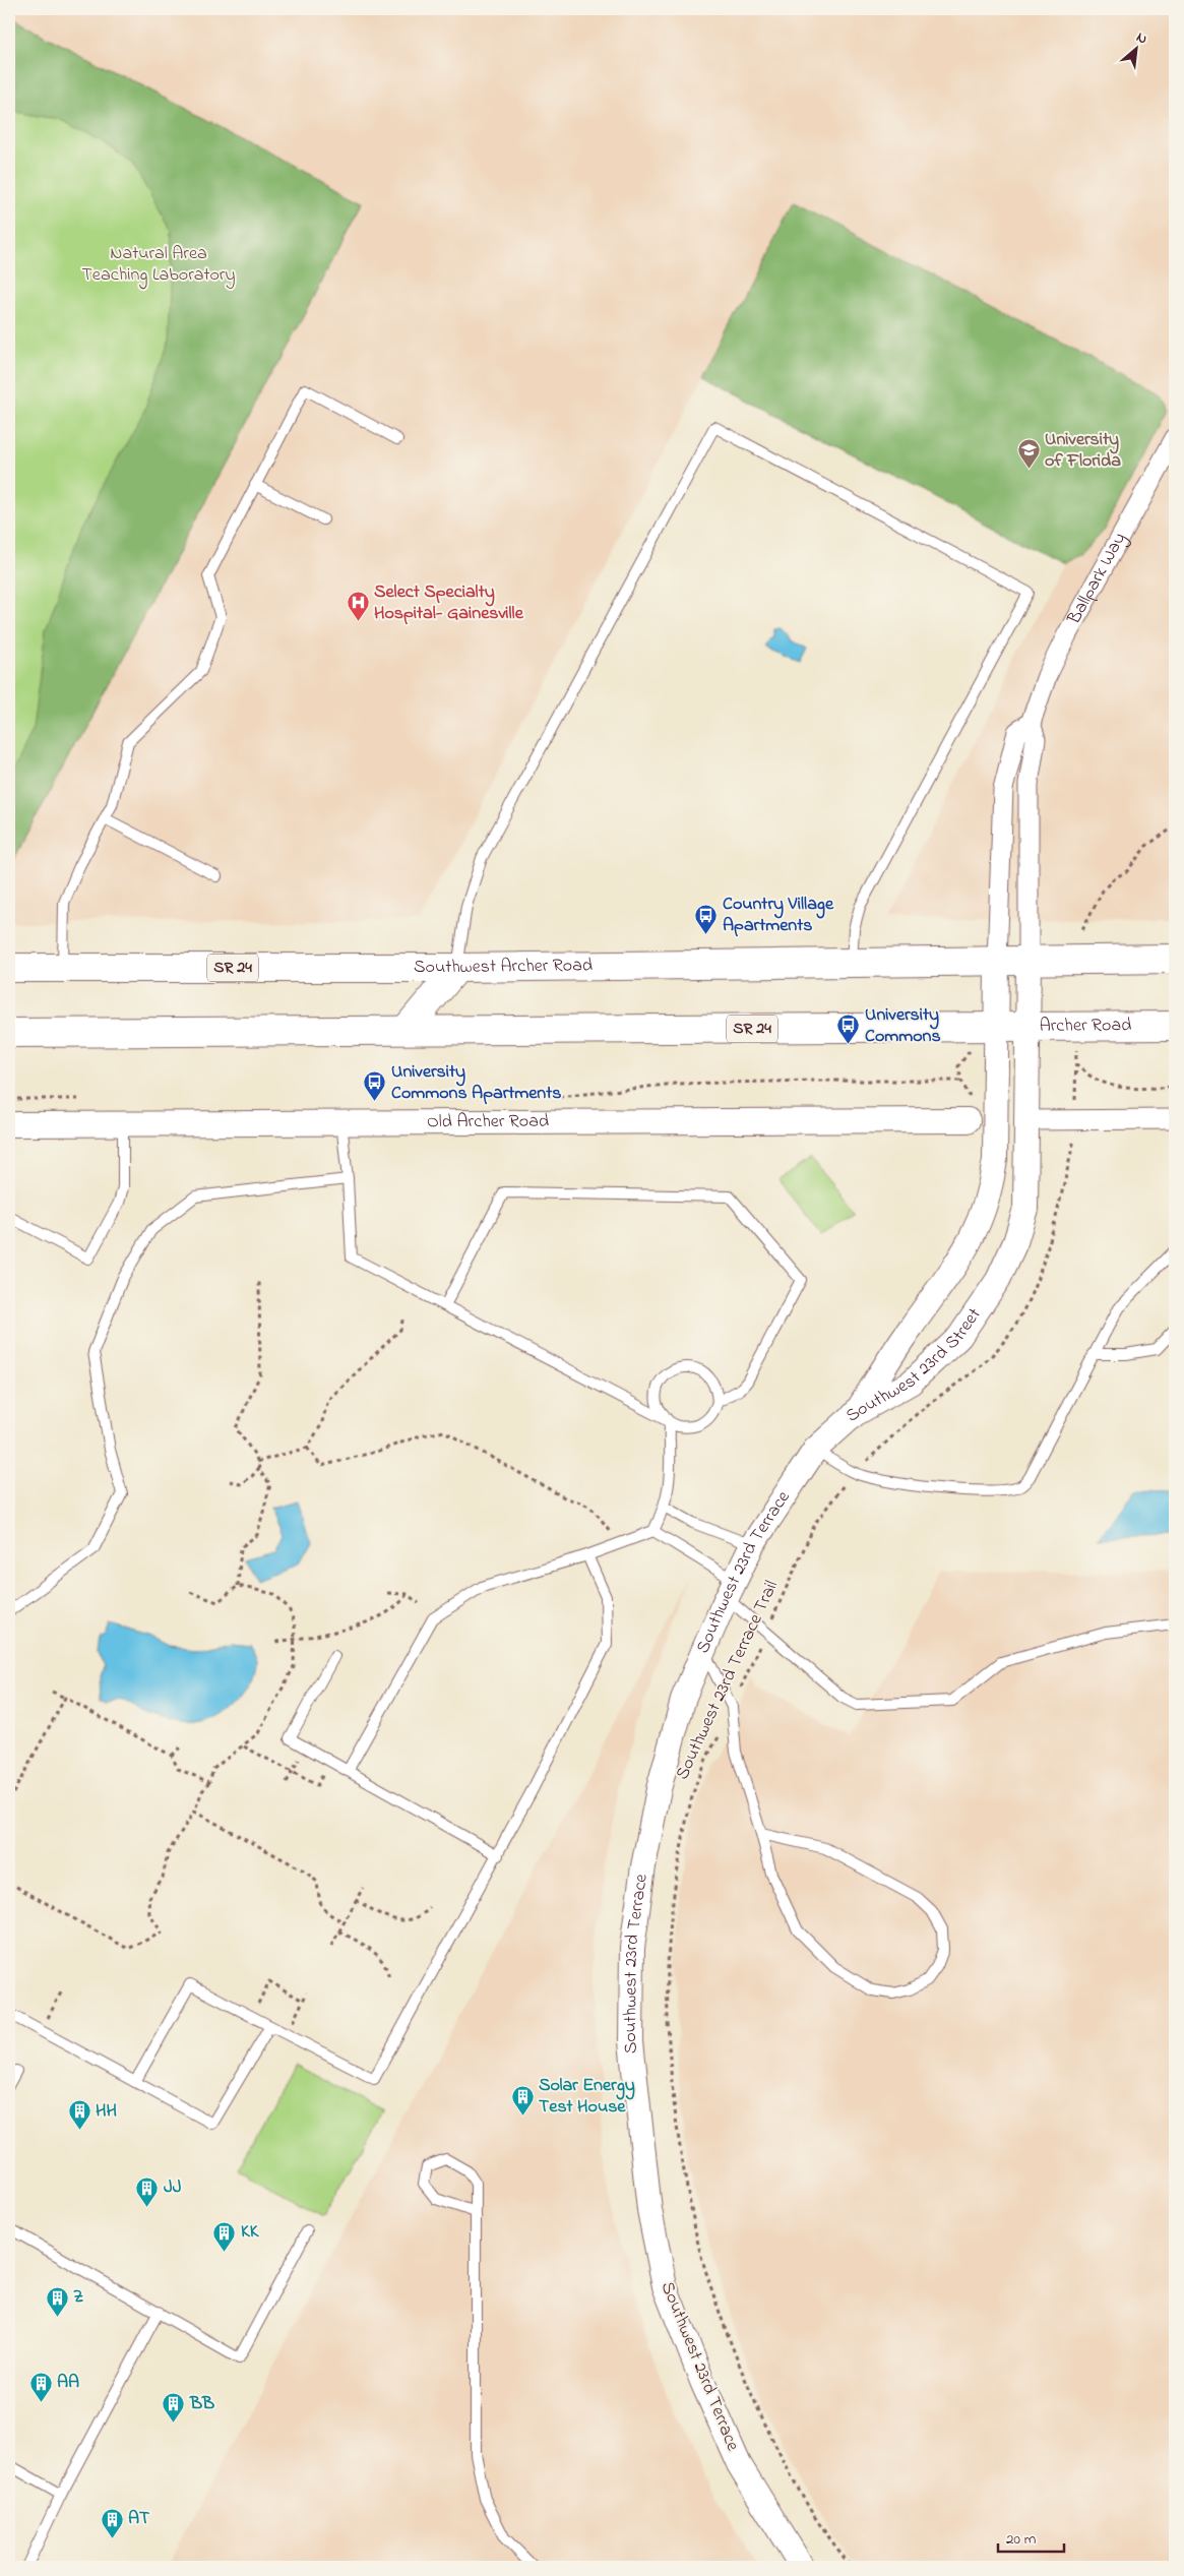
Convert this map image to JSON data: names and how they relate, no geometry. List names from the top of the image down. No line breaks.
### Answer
{"streets":{"main road":["Southwest Archer Road","SR 24","Archer Road"],"street":["Ballpark Way","Old Archer Road","Southwest 23rd Street","Southwest 23rd Terrace"],"path":["Southwest 23rd Terrace Trail"]},"crossings":[["Ballpark Way","Southwest Archer Road"],["Ballpark Way","SR 24"],["Ballpark Way","Southwest 23rd Street"],["Southwest Archer Road","SR 24"],["Southwest Archer Road","Southwest 23rd Street"],["SR 24","Archer Road"],["SR 24","Southwest 23rd Street"],["Archer Road","Southwest 23rd Street"],["Southwest 23rd Street","Southwest 23rd Terrace"]],"parks":["Natural Area Teaching Laboratory"],"places":{"school or university":["University of Florida"],"hospital":["Select Specialty Hospital- Gainesville"],"bus stop":["Country Village Apartments","University Commons","University Commons Apartments"],"building":["Solar Energy Test House","HH","JJ","KK","Z","AA","BB","AT"]},"scale_bar":"20 m","north":"top right"}
